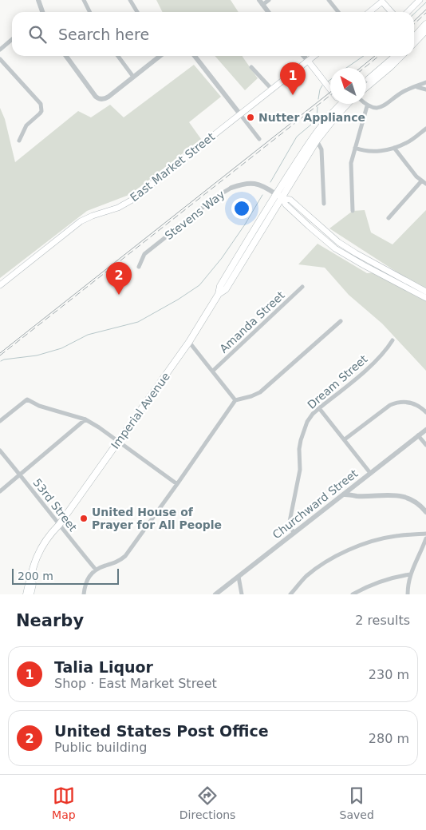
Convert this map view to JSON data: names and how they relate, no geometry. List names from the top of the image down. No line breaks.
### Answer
{"streets":{"main road":["East Market Street","Stevens Way","Imperial Avenue"],"street":["Amanda Street","Dream Street","Churchward Street","53rd Street"]},"crossings":[["Stevens Way","Imperial Avenue"],["Dream Street","Churchward Street"],["Imperial Avenue","53rd Street"]],"places":["Nutter Appliance","United House of Prayer for All People"],"scale_bar":"200 m","north":"top left","page":{"search":"Search here","pins":["1","2"],"scale":"200 m","heading":["Nearby","2 results"],"list":[{"mark":"1","name":"Talia Liquor","note":"Shop · East Market Street","value":"230 m"},{"mark":"2","name":"United States Post Office","note":"Public building","value":"280 m"}],"nav":["Map","Directions","Saved"]}}
